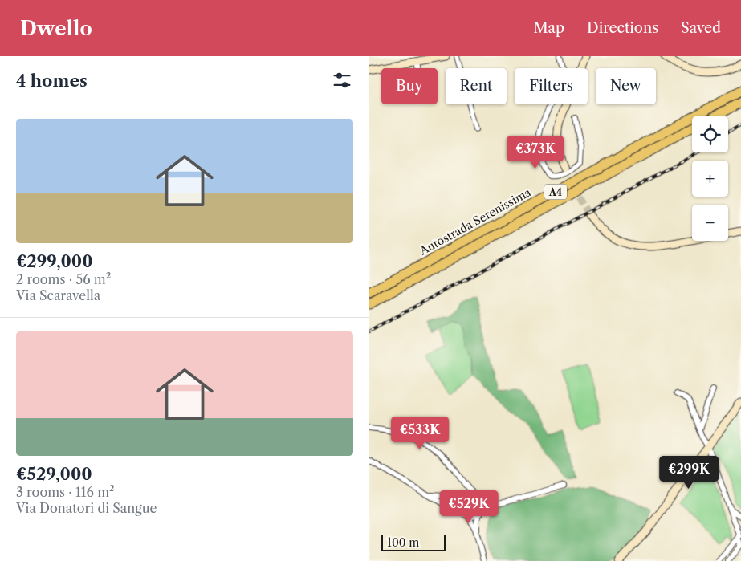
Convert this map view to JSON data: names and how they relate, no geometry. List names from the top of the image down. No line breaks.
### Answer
{"streets":{"highway":["A4","Autostrada Serenissima"]},"scale_bar":"100 m","page":{"header":"Dwello","nav":["Map","Directions","Saved"],"heading":"4 homes","chip":["Buy","Rent","Filters","New"],"list":[{"name":"€299,000","note":"2 rooms · 56 m² · Via Scaravella"},{"name":"€529,000","note":"3 rooms · 116 m² · Via Donatori di Sangue"}],"map_buttons":["+","−"],"price":["€373K","€533K","€299K","€529K"],"scale":"100 m"}}
